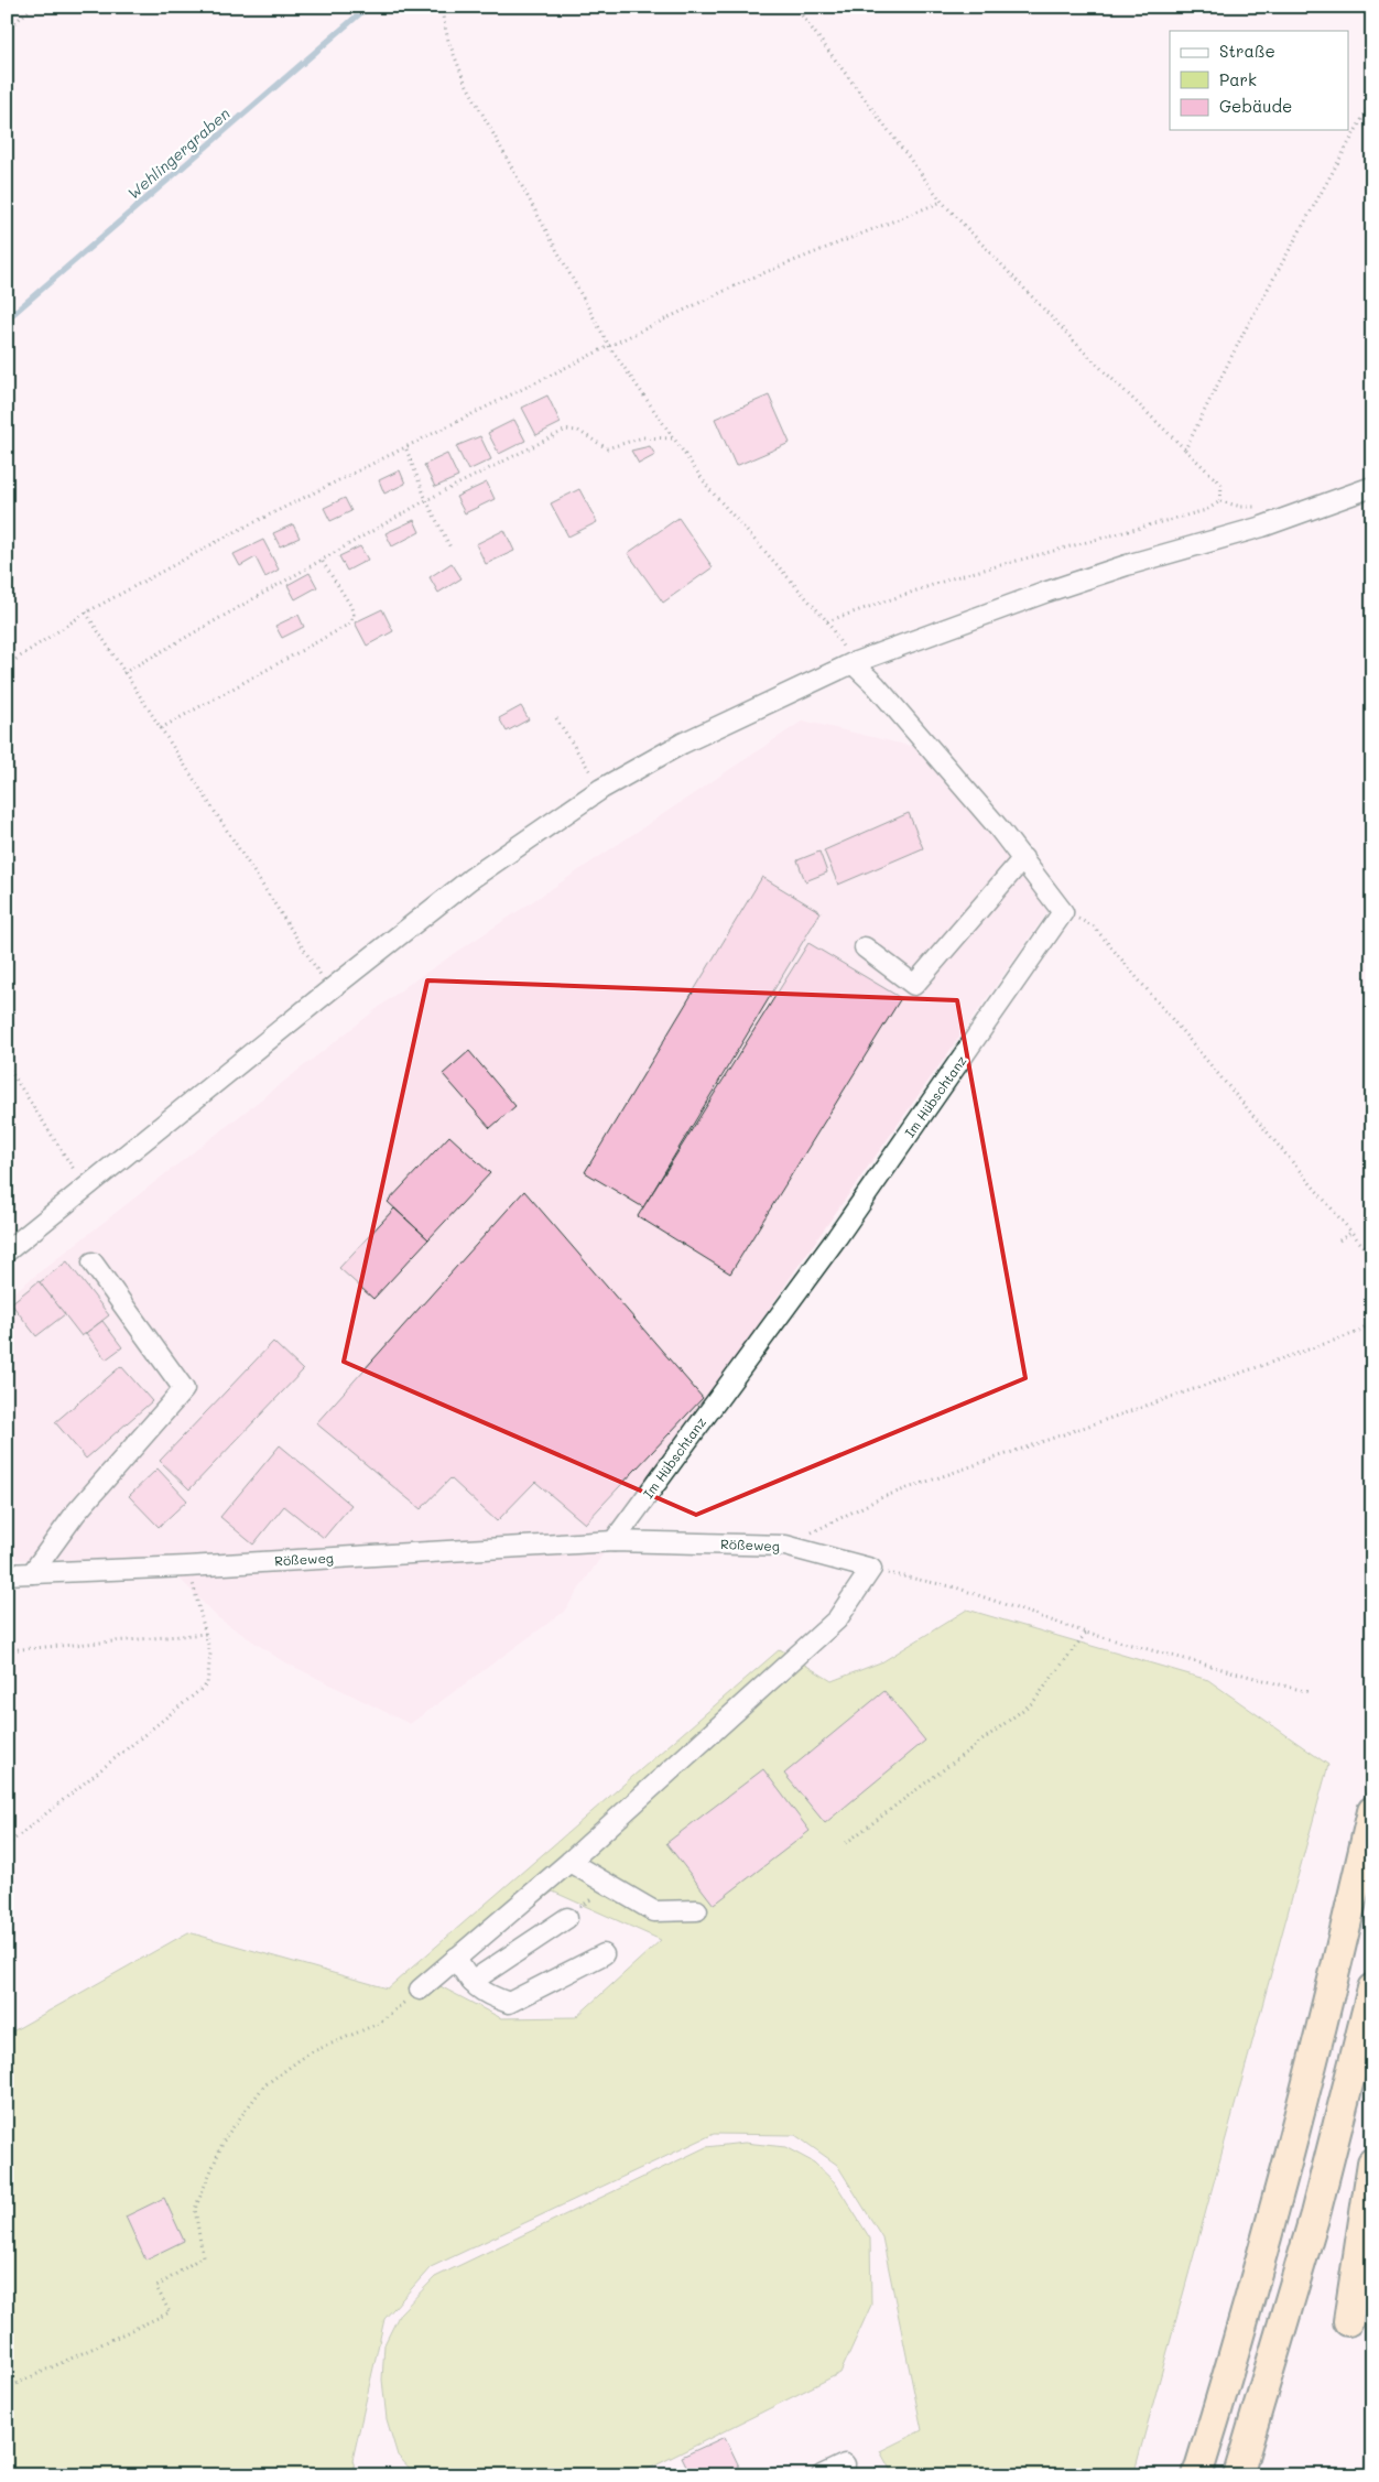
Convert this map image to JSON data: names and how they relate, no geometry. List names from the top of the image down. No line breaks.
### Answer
{"streets":{"street":["Im Hübschtanz","Rößeweg"]},"crossings":[["Im Hübschtanz","Rößeweg"]],"water":["Wehlingergraben"],"legend":["Straße","Park","Gebäude"]}
